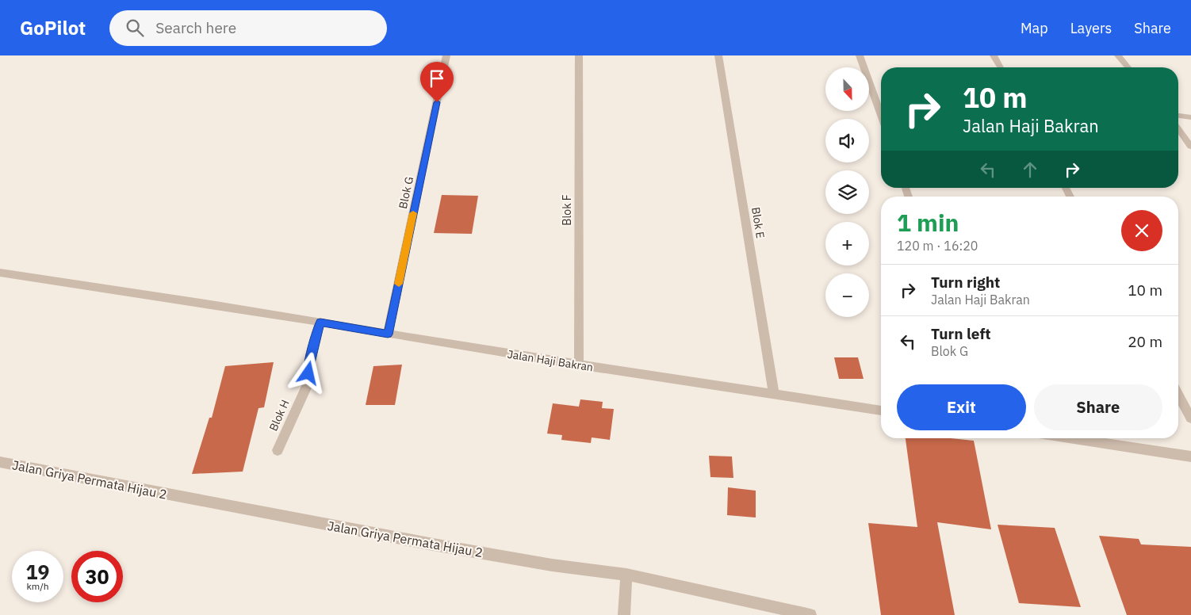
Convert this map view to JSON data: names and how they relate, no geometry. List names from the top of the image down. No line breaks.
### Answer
{"streets":{"street":["Blok G","Blok F","Blok E","Jalan Haji Bakran","Blok H","Jalan Griya Permata Hijau 2"]},"crossings":[["Blok G","Jalan Haji Bakran"],["Blok F","Jalan Haji Bakran"],["Blok E","Jalan Haji Bakran"],["Jalan Haji Bakran","Blok H"]],"north":"bottom","page":{"header":"GoPilot","search":"Search here","nav":["Map","Layers","Share"],"map_buttons":["+","−"],"turn":["10 m","Jalan Haji Bakran"],"heading":["1 min","120 m · 16:20"],"list":[{"name":"Turn right","note":"Jalan Haji Bakran","value":"10 m"},{"name":"Turn left","note":"Blok G","value":"20 m"}],"buttons":["Exit","Share"],"speed":"19 km/h","limit":"30"}}
